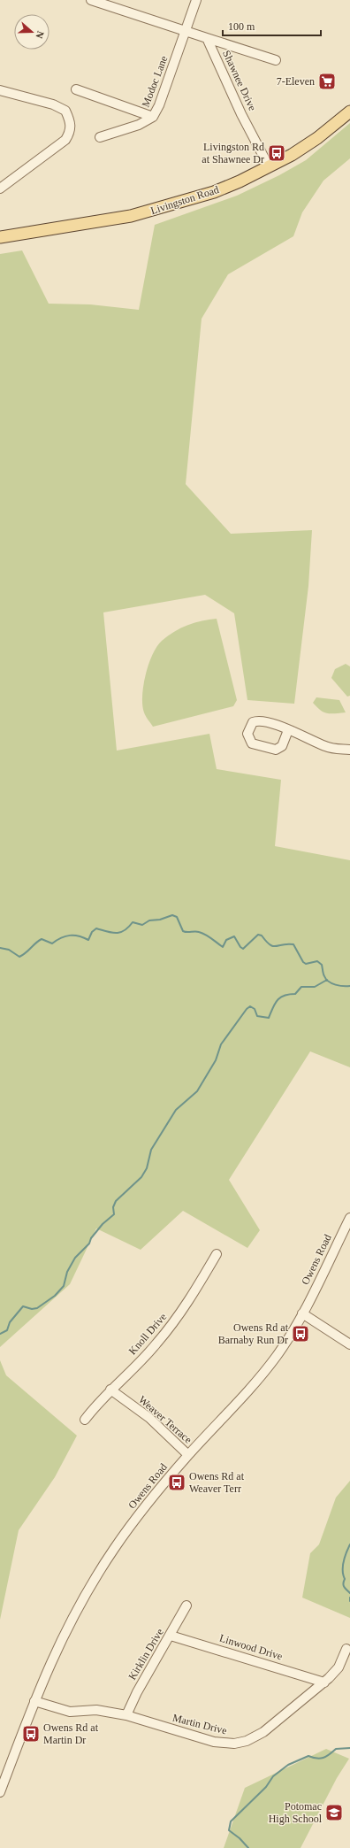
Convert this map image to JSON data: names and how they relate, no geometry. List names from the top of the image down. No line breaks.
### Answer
{"streets":{"main road":["Livingston Road"],"street":["Shawnee Drive","Modoc Lane","Owens Road","Knoll Drive","Weaver Terrace","Linwood Drive","Kirklin Drive","Martin Drive"]},"crossings":[["Shawnee Drive","Livingston Road"],["Owens Road","Weaver Terrace"],["Owens Road","Martin Drive"],["Knoll Drive","Weaver Terrace"],["Linwood Drive","Kirklin Drive"],["Linwood Drive","Martin Drive"],["Kirklin Drive","Martin Drive"]],"places":{"supermarket":["7-Eleven"],"bus stop":["Livingston Rd at Shawnee Dr","Owens Rd at Barnaby Run Dr","Owens Rd at Weaver Terr","Owens Rd at Martin Dr"],"school or university":["Potomac High School"]},"scale_bar":"100 m","north":"right"}
